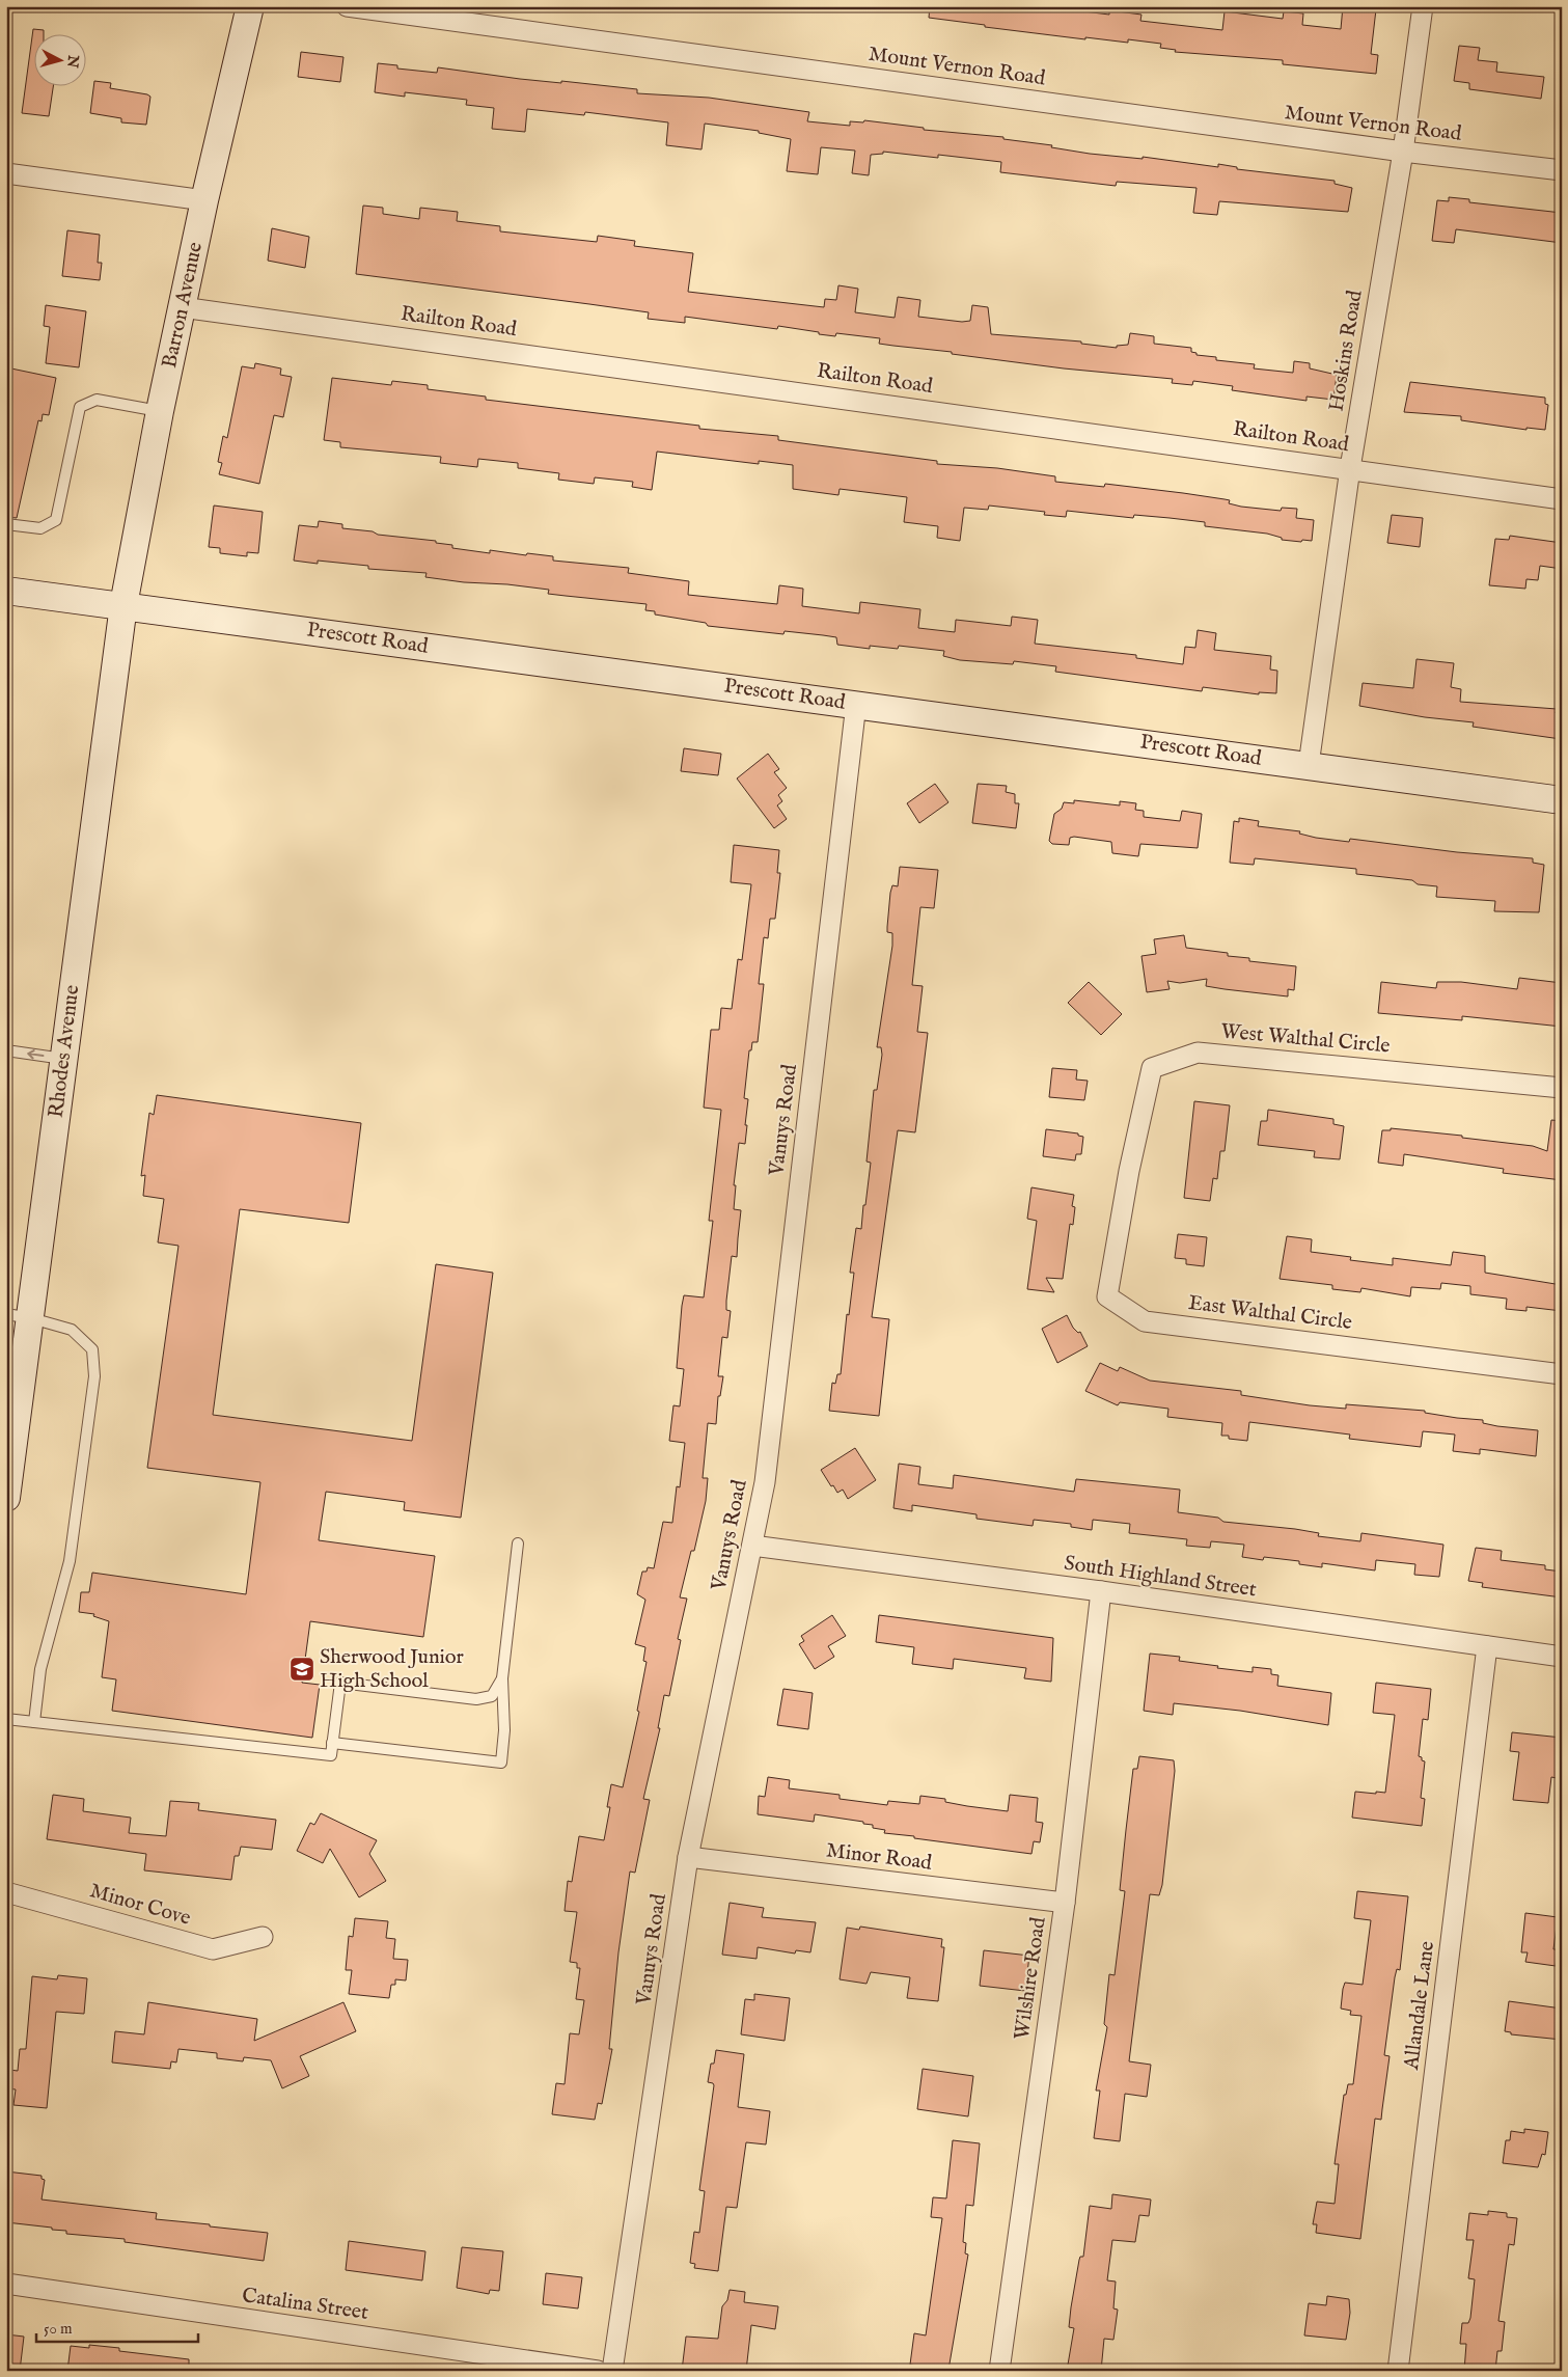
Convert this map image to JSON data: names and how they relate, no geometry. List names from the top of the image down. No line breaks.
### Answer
{"streets":{"main road":["Barron Avenue","Prescott Road","Rhodes Avenue"],"street":["Mount Vernon Road","Railton Road","Hoskins Road","West Walthal Circle","Vanuys Road","East Walthal Circle","South Highland Street","Minor Road","Minor Cove","Wilshire Road","Allandale Lane","Catalina Street"]},"crossings":[["Mount Vernon Road","Hoskins Road"],["Barron Avenue","Railton Road"],["Barron Avenue","Prescott Road"],["Barron Avenue","Rhodes Avenue"],["Railton Road","Hoskins Road"],["Hoskins Road","Prescott Road"],["Prescott Road","Rhodes Avenue"],["Prescott Road","Vanuys Road"],["West Walthal Circle","East Walthal Circle"],["Vanuys Road","South Highland Street"],["Vanuys Road","Minor Road"],["South Highland Street","Wilshire Road"],["South Highland Street","Allandale Lane"],["Minor Road","Wilshire Road"]],"places":{"school or university":["Sherwood Junior High School"]},"scale_bar":"50 m","north":"right"}
